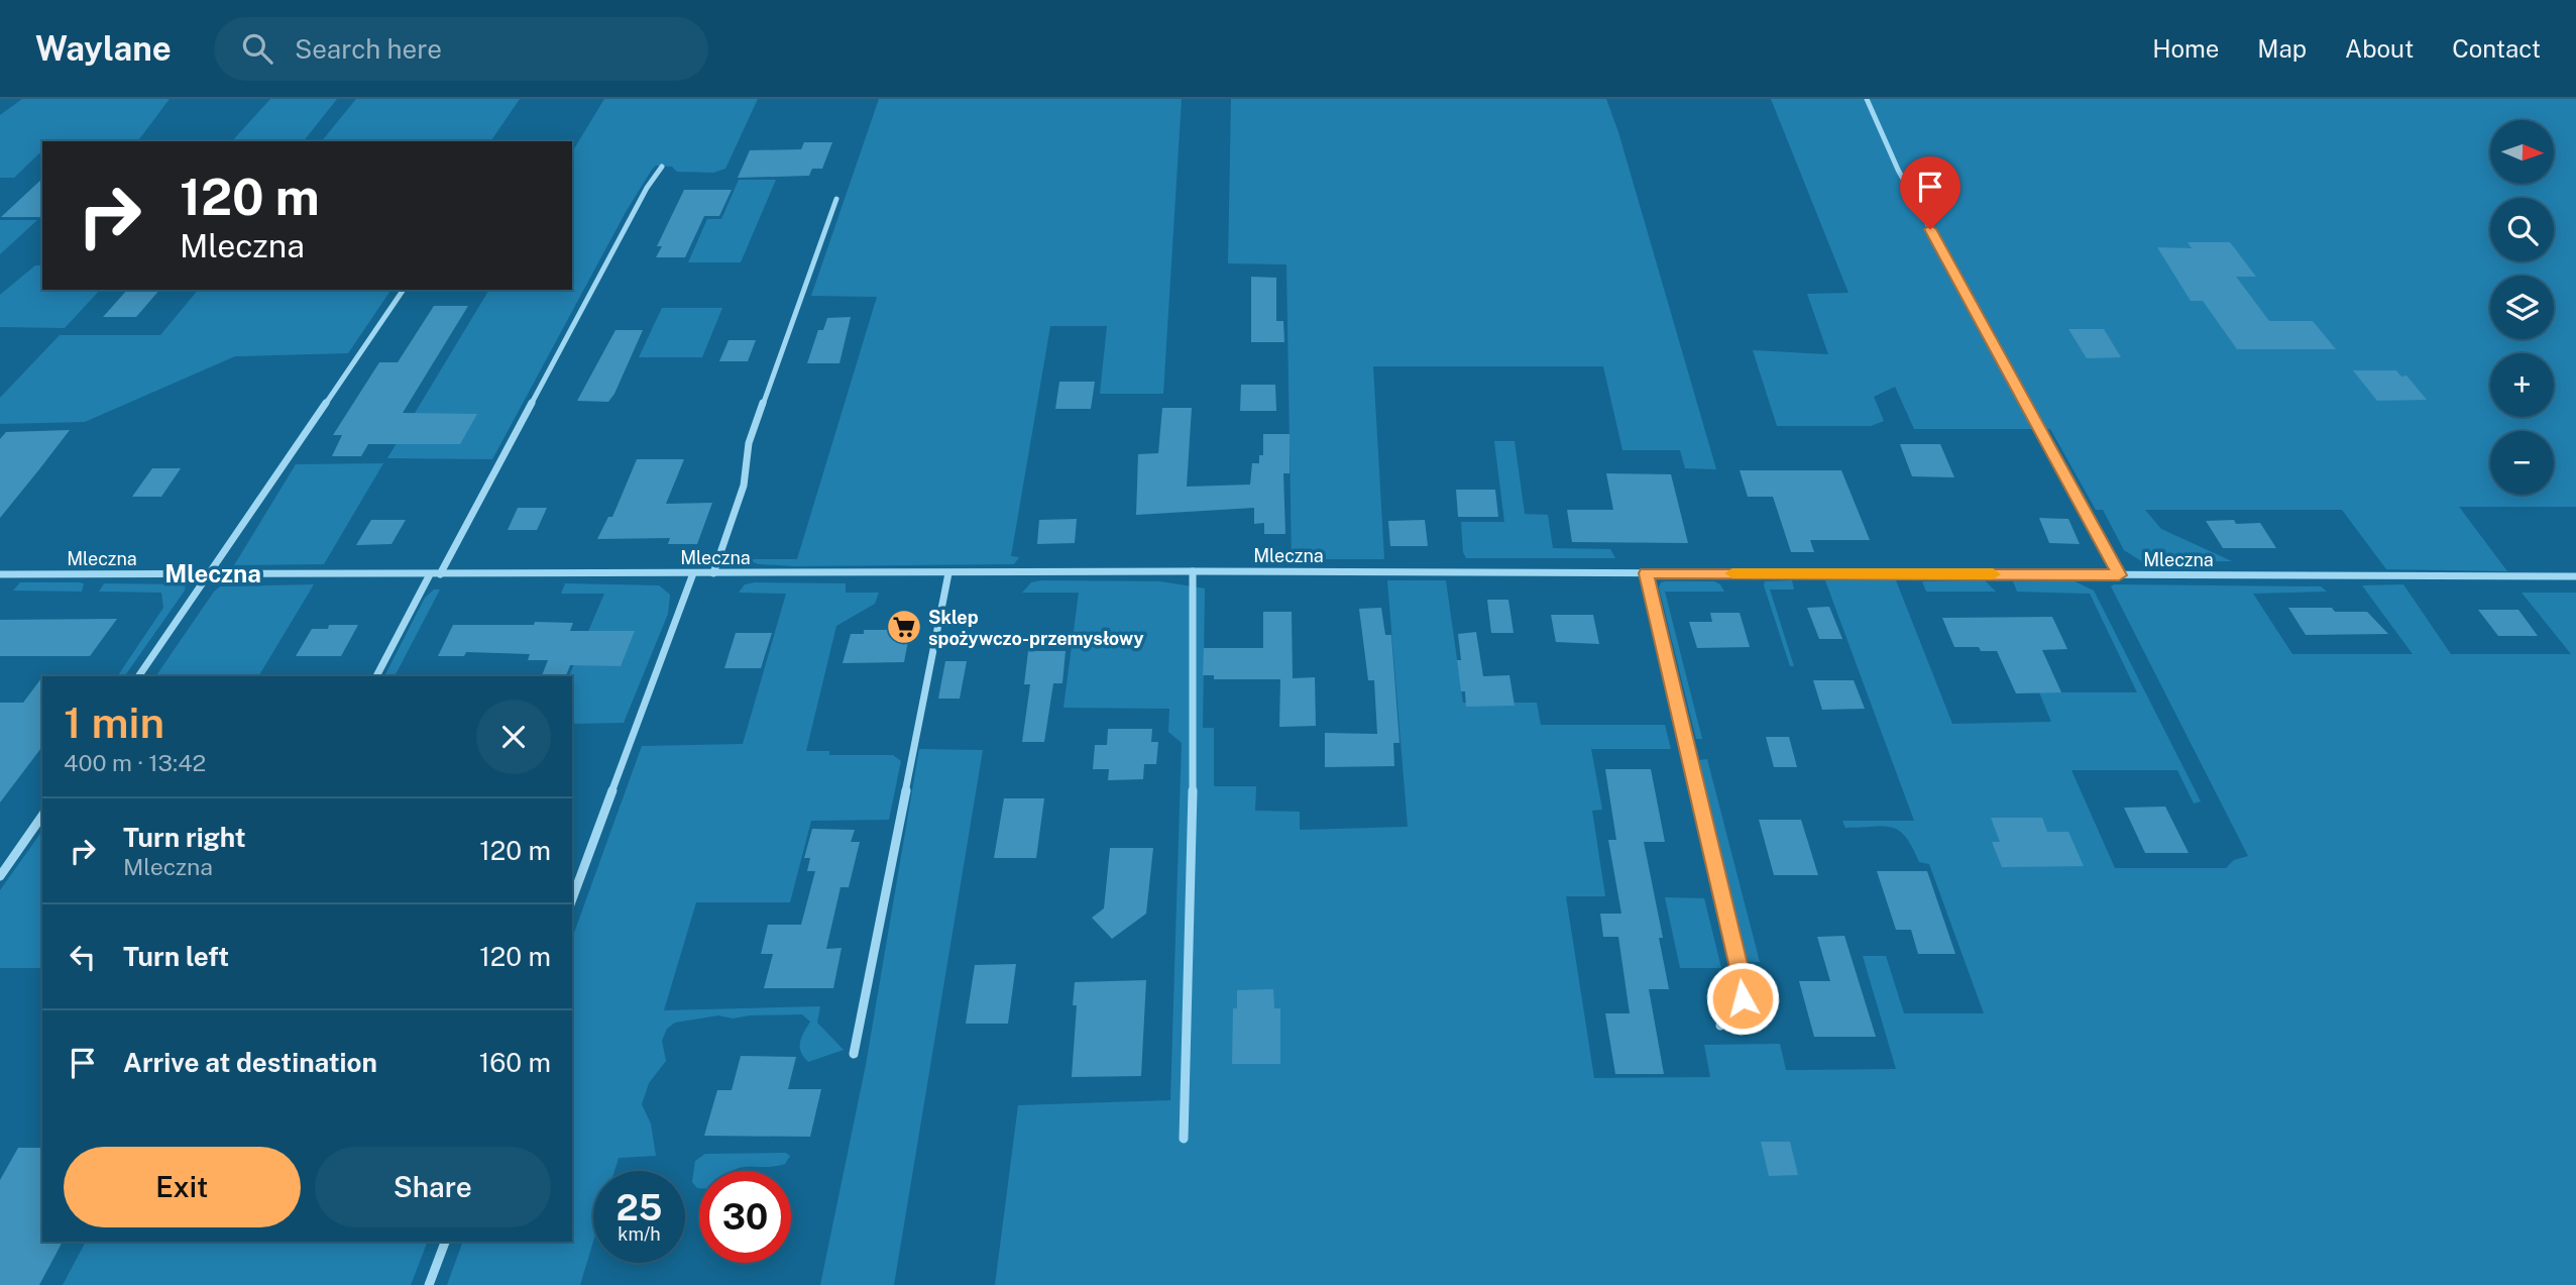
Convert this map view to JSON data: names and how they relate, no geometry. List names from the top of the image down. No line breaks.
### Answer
{"streets":{"street":["Mleczna"]},"districts":["Mleczna"],"places":{"supermarket":["Sklep spożywczo-przemysłowy"]},"north":"right","page":{"header":"Waylane","search":"Search here","nav":["Home","Map","About","Contact"],"map_buttons":["+","−"],"turn":["120 m","Mleczna"],"heading":["1 min","400 m · 13:42"],"list":[{"name":"Turn right","note":"Mleczna","value":"120 m"},{"name":"Turn left","value":"120 m"},{"name":"Arrive at destination","value":"160 m"}],"buttons":["Exit","Share"],"speed":"25 km/h","limit":"30"}}
